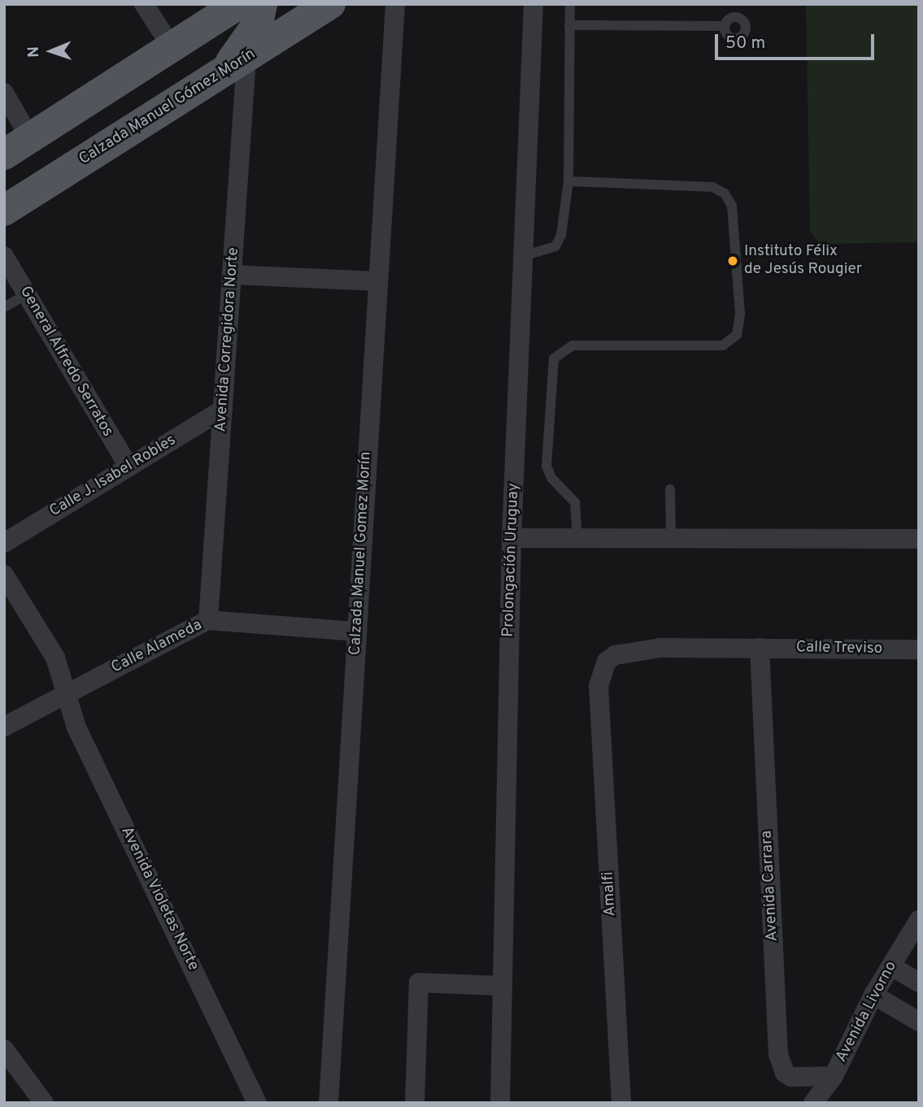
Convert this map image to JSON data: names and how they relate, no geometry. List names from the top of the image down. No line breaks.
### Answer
{"streets":{"main road":["Calzada Manuel Gómez Morín"],"street":["Avenida Corregidora Norte","General Alfredo Serratos","Calle J. Isabel Robles","Calzada Manuel Gomez Morín","Prolongación Uruguay","Calle Alameda","Calle Treviso","Avenida Carrara","Amalfi","Avenida Violetas Norte","Avenida Livorno"]},"crossings":[["Calzada Manuel Gómez Morín","Avenida Corregidora Norte"],["Avenida Corregidora Norte","Calle J. Isabel Robles"],["Avenida Corregidora Norte","Calle Alameda"],["General Alfredo Serratos","Calle J. Isabel Robles"],["Calzada Manuel Gomez Morín","Calle Alameda"],["Calle Alameda","Avenida Violetas Norte"],["Calle Treviso","Avenida Carrara"],["Calle Treviso","Amalfi"],["Avenida Carrara","Avenida Livorno"]],"places":["Instituto Félix de Jesús Rougier"],"scale_bar":"50 m","north":"left"}
